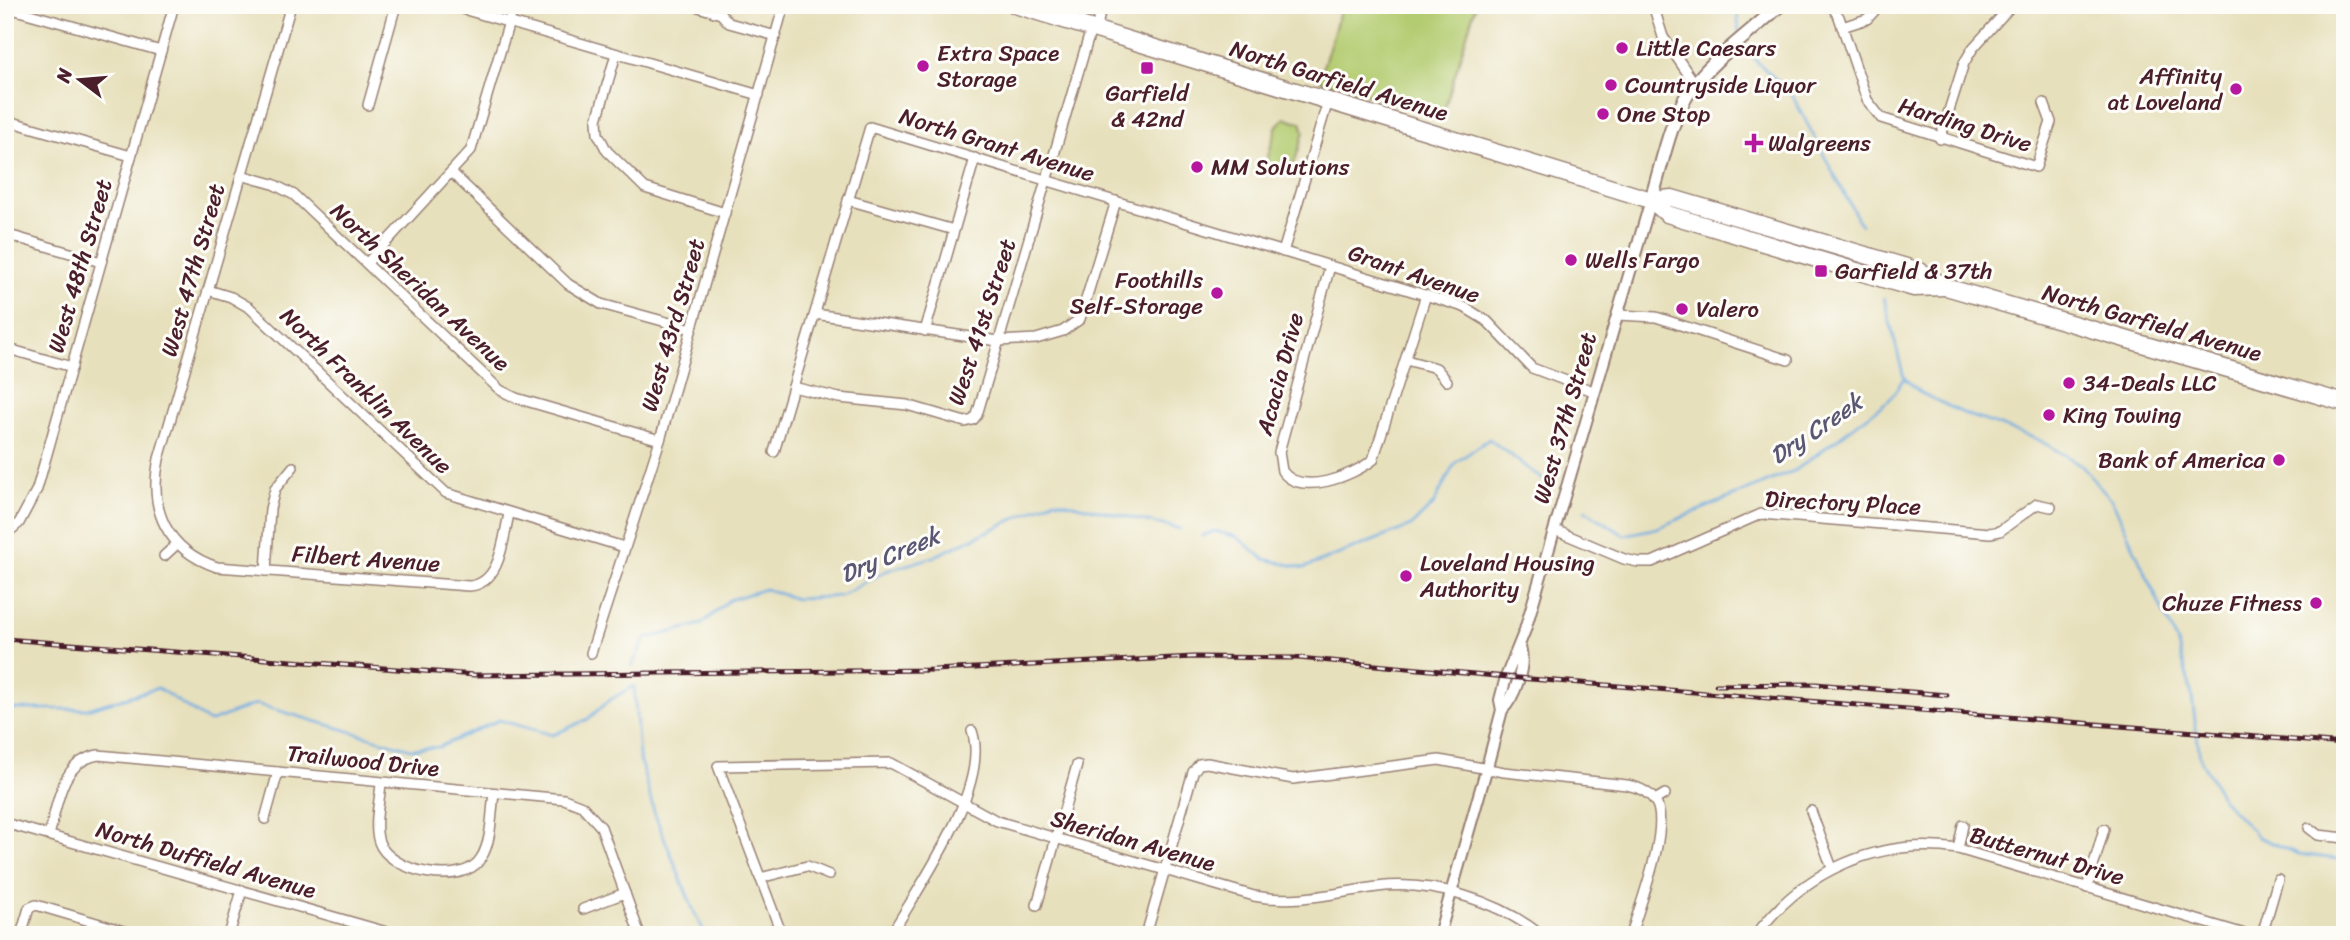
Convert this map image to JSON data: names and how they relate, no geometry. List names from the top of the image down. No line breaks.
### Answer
{"streets":{"highway":["North Garfield Avenue"],"street":["Harding Drive","North Grant Avenue","West 48th Street","West 47th Street","Grant Avenue","North Sheridan Avenue","West 41st Street","West 43rd Street","Acacia Drive","North Franklin Avenue","West 37th Street","Directory Place","Filbert Avenue","Trailwood Drive","Sheridan Avenue","Butternut Drive","North Duffield Avenue"]},"crossings":[["North Garfield Avenue","West 41st Street"],["North Garfield Avenue","West 37th Street"],["North Grant Avenue","Grant Avenue"],["North Grant Avenue","West 41st Street"],["West 47th Street","North Sheridan Avenue"],["West 47th Street","North Franklin Avenue"],["West 47th Street","Filbert Avenue"],["Grant Avenue","Acacia Drive"],["Grant Avenue","West 37th Street"],["North Sheridan Avenue","West 43rd Street"],["West 43rd Street","North Franklin Avenue"],["North Franklin Avenue","Filbert Avenue"],["West 37th Street","Directory Place"],["West 37th Street","Sheridan Avenue"],["Trailwood Drive","North Duffield Avenue"]],"water":["Dry Creek"],"places":{"other":["Little Caesars","Extra Space Storage","Countryside Liquor","Affinity at Loveland","One Stop","MM Solutions","Wells Fargo","Foothills Self-Storage","Valero","34-Deals LLC","King Towing","Bank of America","Loveland Housing Authority","Chuze Fitness"],"transit":["Garfield & 42nd","Garfield & 37th"],"health":["Walgreens"]},"north":"left"}
